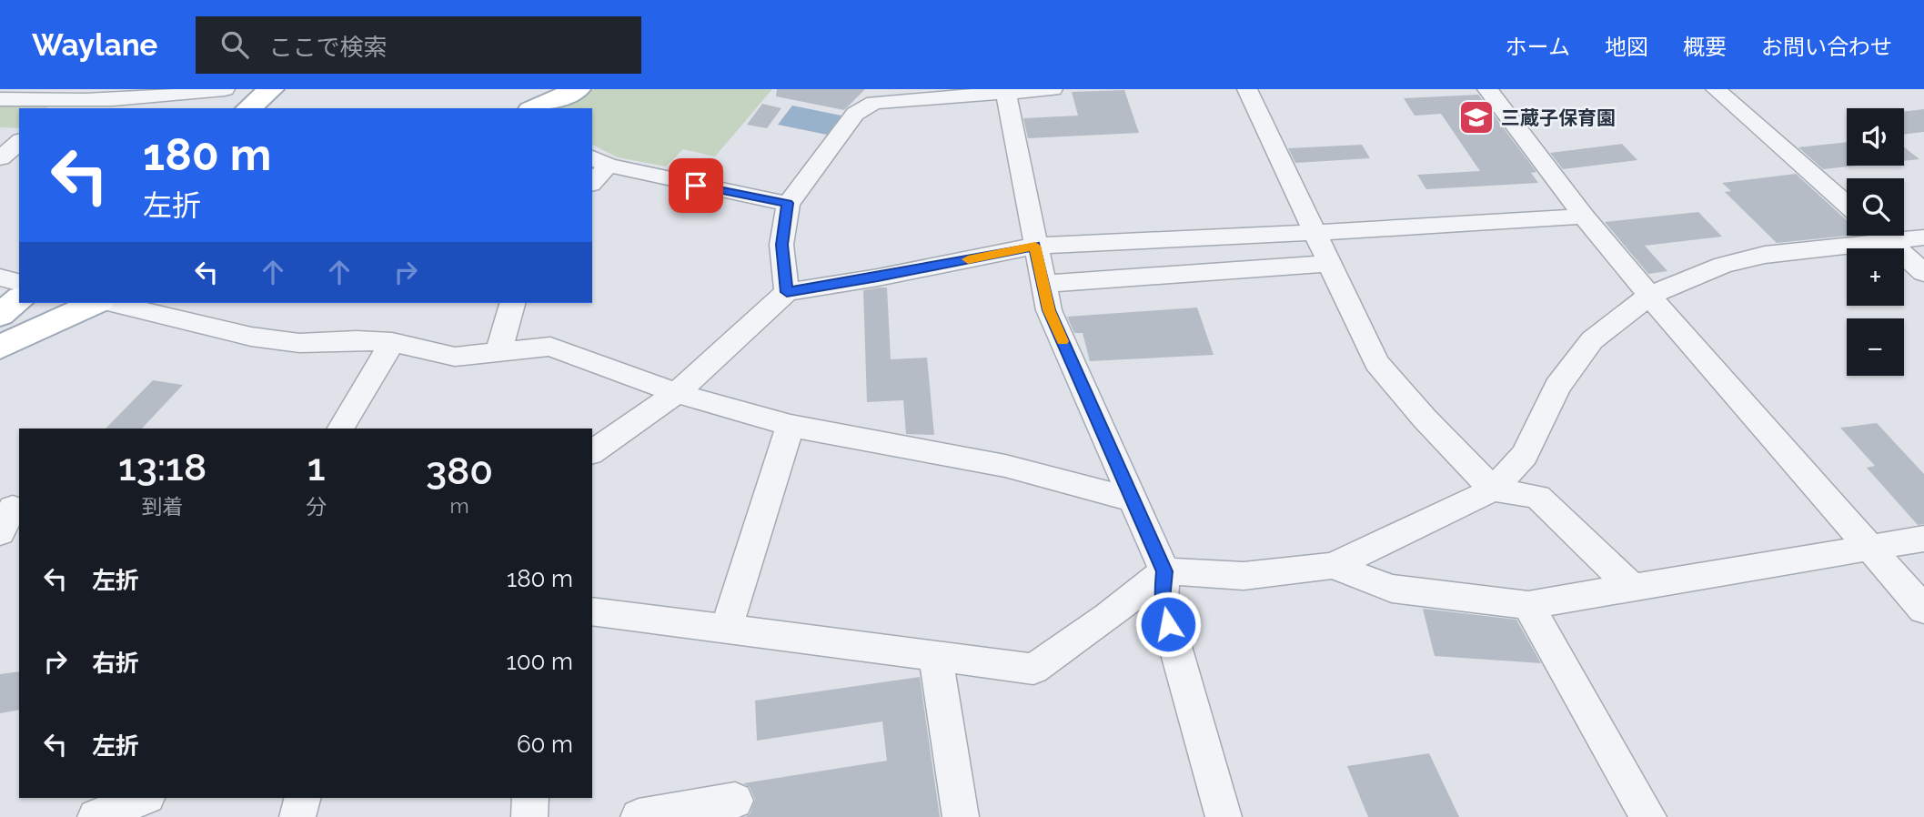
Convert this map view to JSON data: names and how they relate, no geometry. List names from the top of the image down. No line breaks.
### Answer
{"places":{"school or university":["三蔵子保育園"]},"page":{"header":"Waylane","search":"ここで検索","nav":["ホーム","地図","概要","お問い合わせ"],"map_buttons":["+","−"],"turn":["180 m","左折"],"eta":["13:18","到着","1","分","380","m"],"list":[{"name":"左折","value":"180 m"},{"name":"右折","value":"100 m"},{"name":"左折","value":"60 m"}]}}
